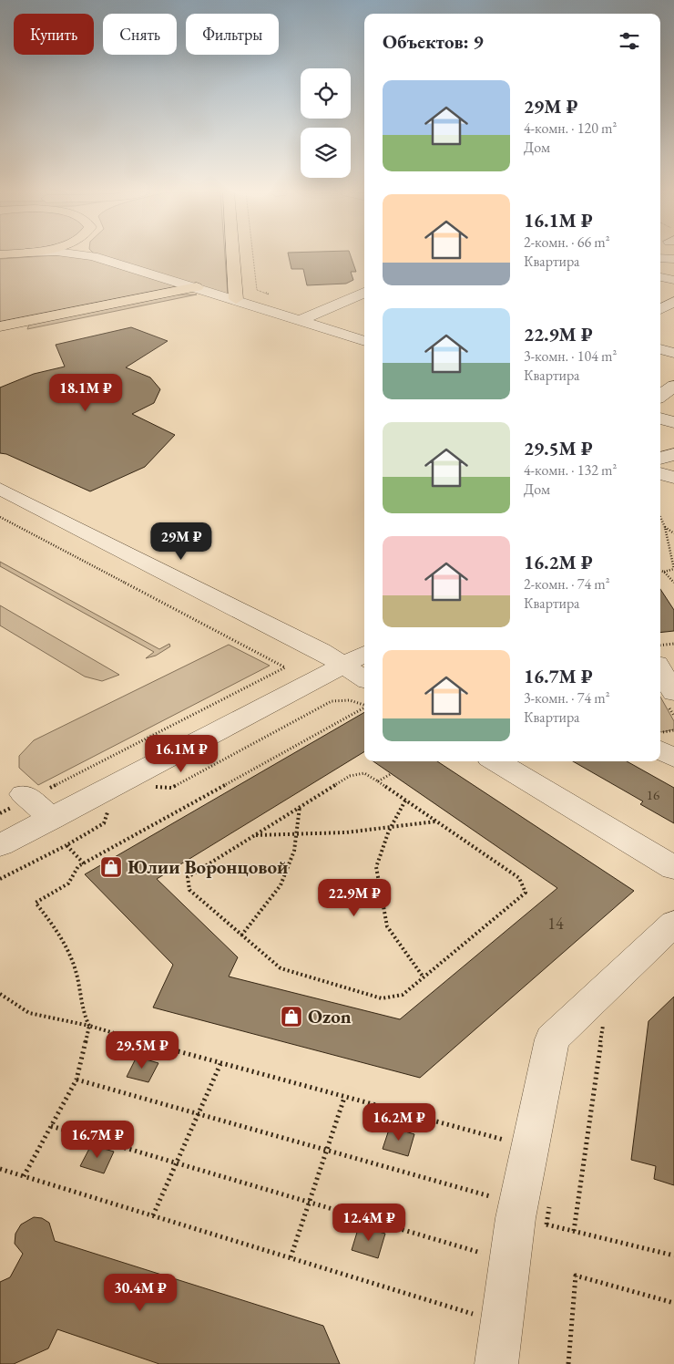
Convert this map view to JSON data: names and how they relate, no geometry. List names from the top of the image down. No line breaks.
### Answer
{"places":{"shop":["Юлии Воронцовой","Ozon"]},"house_numbers":["16","14"],"page":{"chip":["Купить","Снять","Фильтры"],"heading":"Объектов: 9","list":[{"name":"29M ₽","note":"4-комн. · 120 m² · Дом"},{"name":"16.1M ₽","note":"2-комн. · 66 m² · Квартира"},{"name":"22.9M ₽","note":"3-комн. · 104 m² · Квартира"},{"name":"29.5M ₽","note":"4-комн. · 132 m² · Дом"},{"name":"16.2M ₽","note":"2-комн. · 74 m² · Квартира"},{"name":"16.7M ₽","note":"3-комн. · 74 m² · Квартира"}],"price":["18.1M ₽","29M ₽","16.1M ₽","22.9M ₽","29.5M ₽","16.2M ₽","16.7M ₽","12.4M ₽","30.4M ₽"]}}
